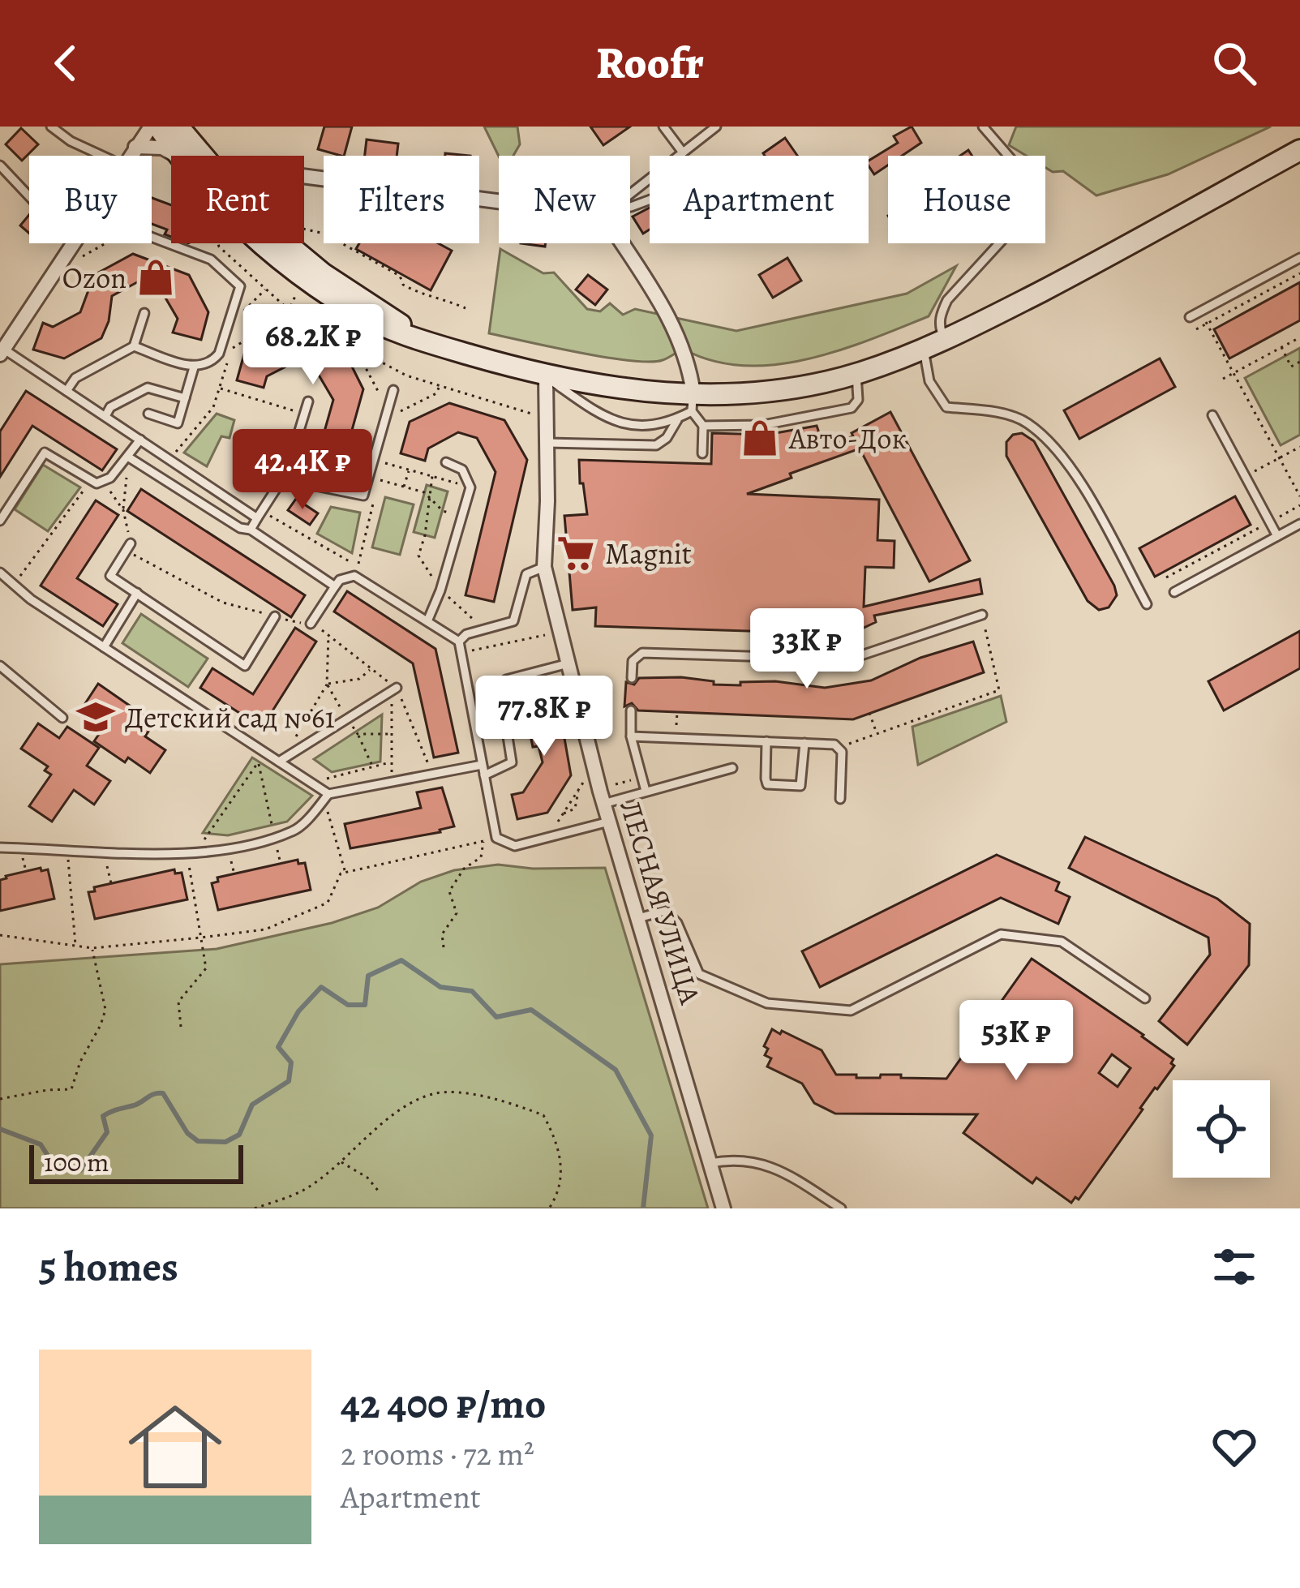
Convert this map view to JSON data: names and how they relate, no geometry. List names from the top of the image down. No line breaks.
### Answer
{"streets":{"street":["ЛЕСНАЯ УЛИЦА"]},"places":{"shop":["Ozon","Авто-Док"],"supermarket":["Magnit"],"school or university":["Детский сад №61"]},"scale_bar":"100 m","page":{"header":"Roofr","chip":["Buy","Rent","Filters","New","Apartment","House"],"price":["68.2K ₽","42.4K ₽","33K ₽","77.8K ₽","53K ₽"],"scale":"100 m","heading":"5 homes","list":[{"name":"42 400 ₽/mo","note":"2 rooms · 72 m² · Apartment"}]}}
